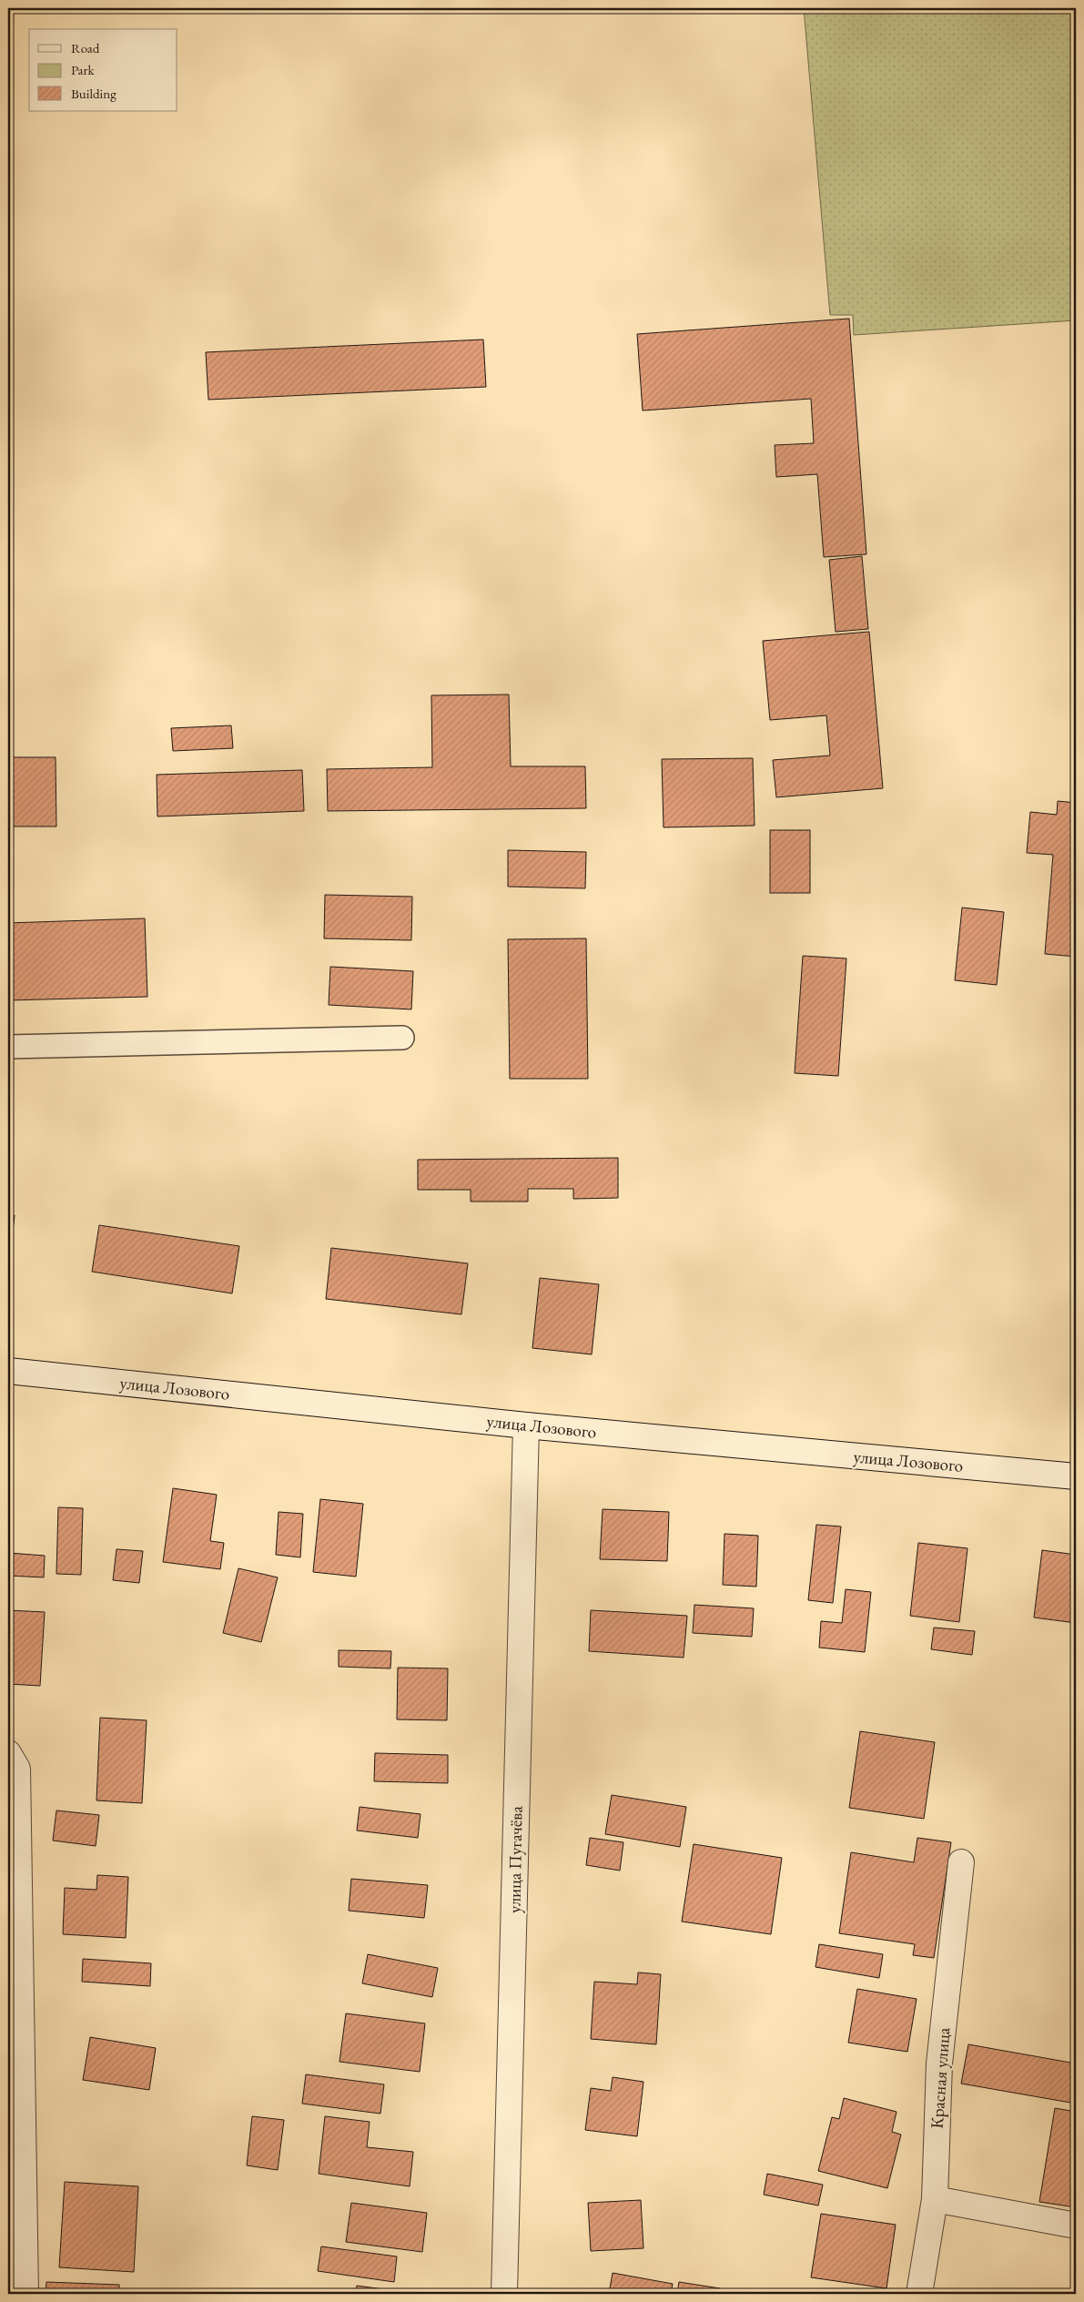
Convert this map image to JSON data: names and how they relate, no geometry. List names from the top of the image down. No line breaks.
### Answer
{"streets":{"street":["улица Лозового","улица Пугачёва","Красная улица"]},"crossings":[["улица Лозового","улица Пугачёва"]],"legend":["Road","Park","Building"]}
